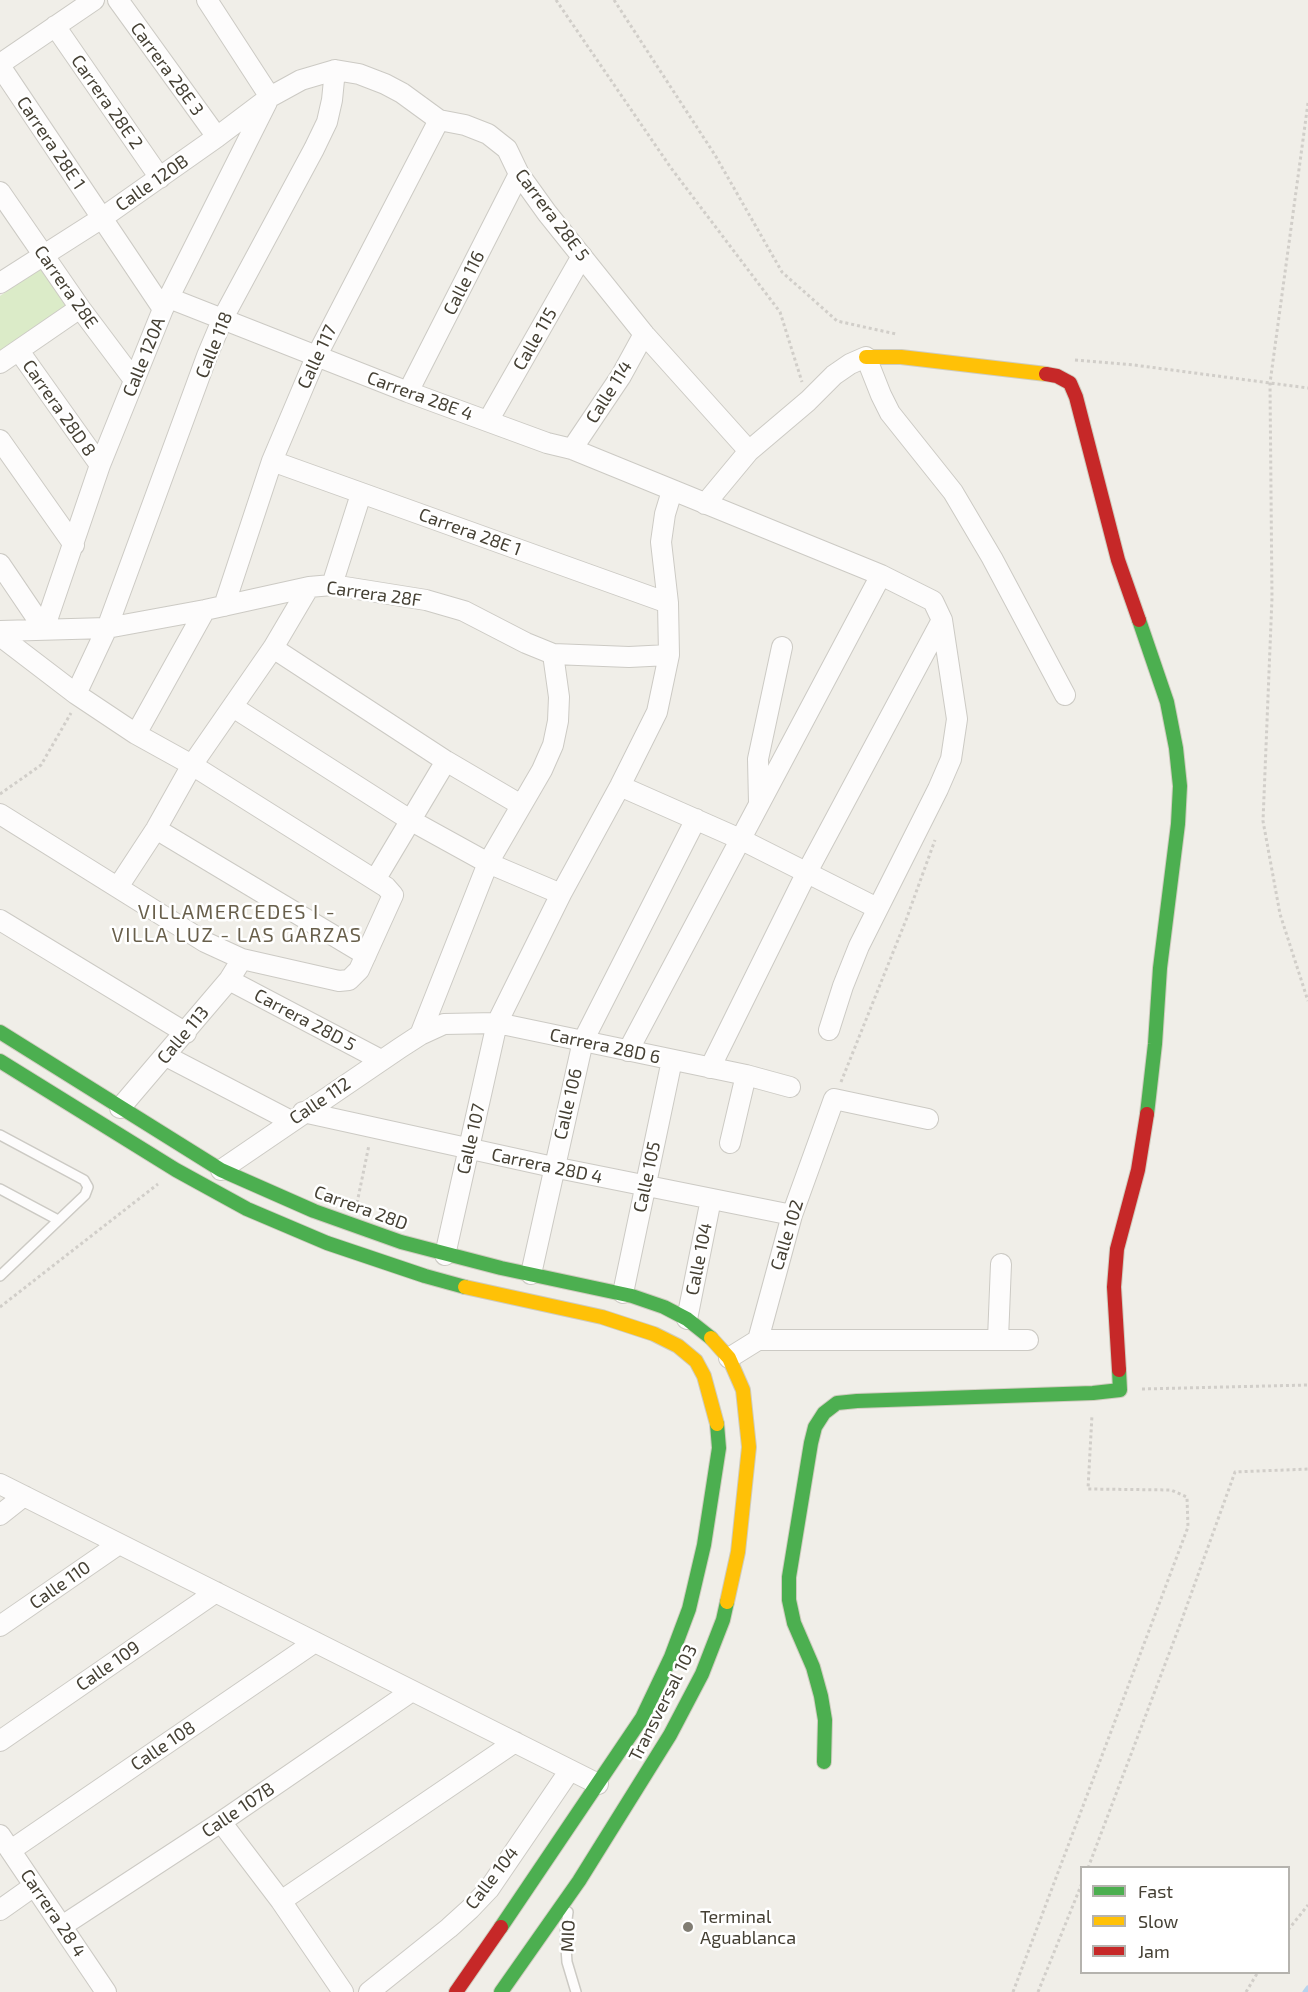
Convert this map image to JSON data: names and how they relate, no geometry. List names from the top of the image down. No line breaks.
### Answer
{"streets":{"street":["Carrera 28E 3","Carrera 28E 2","Carrera 28E 1","Calle 120B","Carrera 28E 5","Calle 116","Carrera 28E","Calle 115","Calle 118","Calle 120A","Calle 117","Calle 114","Carrera 28E 4","Carrera 28D 8","Carrera 28F","Carrera 28D 5","Calle 113","Carrera 28D 6","Calle 112","Calle 106","Calle 107","Carrera 28D 4","Calle 105","Carrera 28D","Calle 102","Calle 104","Calle 110","Calle 109","Transversal 103","Calle 108","Calle 107B","Carrera 28 4"],"lane":["MIO"]},"crossings":[["Carrera 28E 3","Calle 120B"],["Carrera 28E 2","Calle 120B"],["Carrera 28E 1","Calle 120B"],["Carrera 28E 1","Calle 120A"],["Carrera 28E 1","Calle 117"],["Carrera 28E 1","Carrera 28E 4"],["Carrera 28E 1","Calle 107"],["Calle 120B","Carrera 28E 5"],["Calle 120B","Carrera 28E"],["Calle 120B","Calle 120A"],["Carrera 28E 5","Calle 116"],["Carrera 28E 5","Calle 115"],["Carrera 28E 5","Calle 118"],["Carrera 28E 5","Calle 117"],["Carrera 28E 5","Calle 114"],["Calle 116","Carrera 28E 4"],["Carrera 28E","Calle 120A"],["Calle 115","Carrera 28E 4"],["Calle 118","Carrera 28E 4"],["Calle 118","Carrera 28F"],["Calle 120A","Carrera 28E 4"],["Calle 120A","Carrera 28D 8"],["Calle 120A","Carrera 28F"],["Calle 117","Carrera 28E 4"],["Calle 117","Carrera 28F"],["Calle 114","Carrera 28E 4"],["Carrera 28E 4","Calle 107"],["Carrera 28F","Calle 107"],["Carrera 28D 5","Calle 113"],["Carrera 28D 5","Calle 112"],["Calle 113","Carrera 28D 4"],["Calle 113","Carrera 28D"],["Carrera 28D 6","Calle 112"],["Carrera 28D 6","Calle 106"],["Carrera 28D 6","Calle 107"],["Carrera 28D 6","Calle 105"],["Calle 112","Carrera 28D 4"],["Calle 112","Carrera 28D"],["Calle 106","Carrera 28D 4"],["Calle 106","Carrera 28D"],["Calle 107","Carrera 28D 4"],["Calle 107","Carrera 28D"],["Carrera 28D 4","Calle 105"],["Carrera 28D 4","Calle 102"],["Carrera 28D 4","Calle 104"],["Calle 105","Carrera 28D"],["Carrera 28D","Calle 104"],["Carrera 28D","Transversal 103"],["Transversal 103","MIO"],["Calle 108","Carrera 28 4"],["Calle 107B","Carrera 28 4"]],"districts":["VILLAMERCEDES I - VILLA LUZ - LAS GARZAS"],"places":["Terminal Aguablanca"],"legend":["Fast","Slow","Jam"]}
